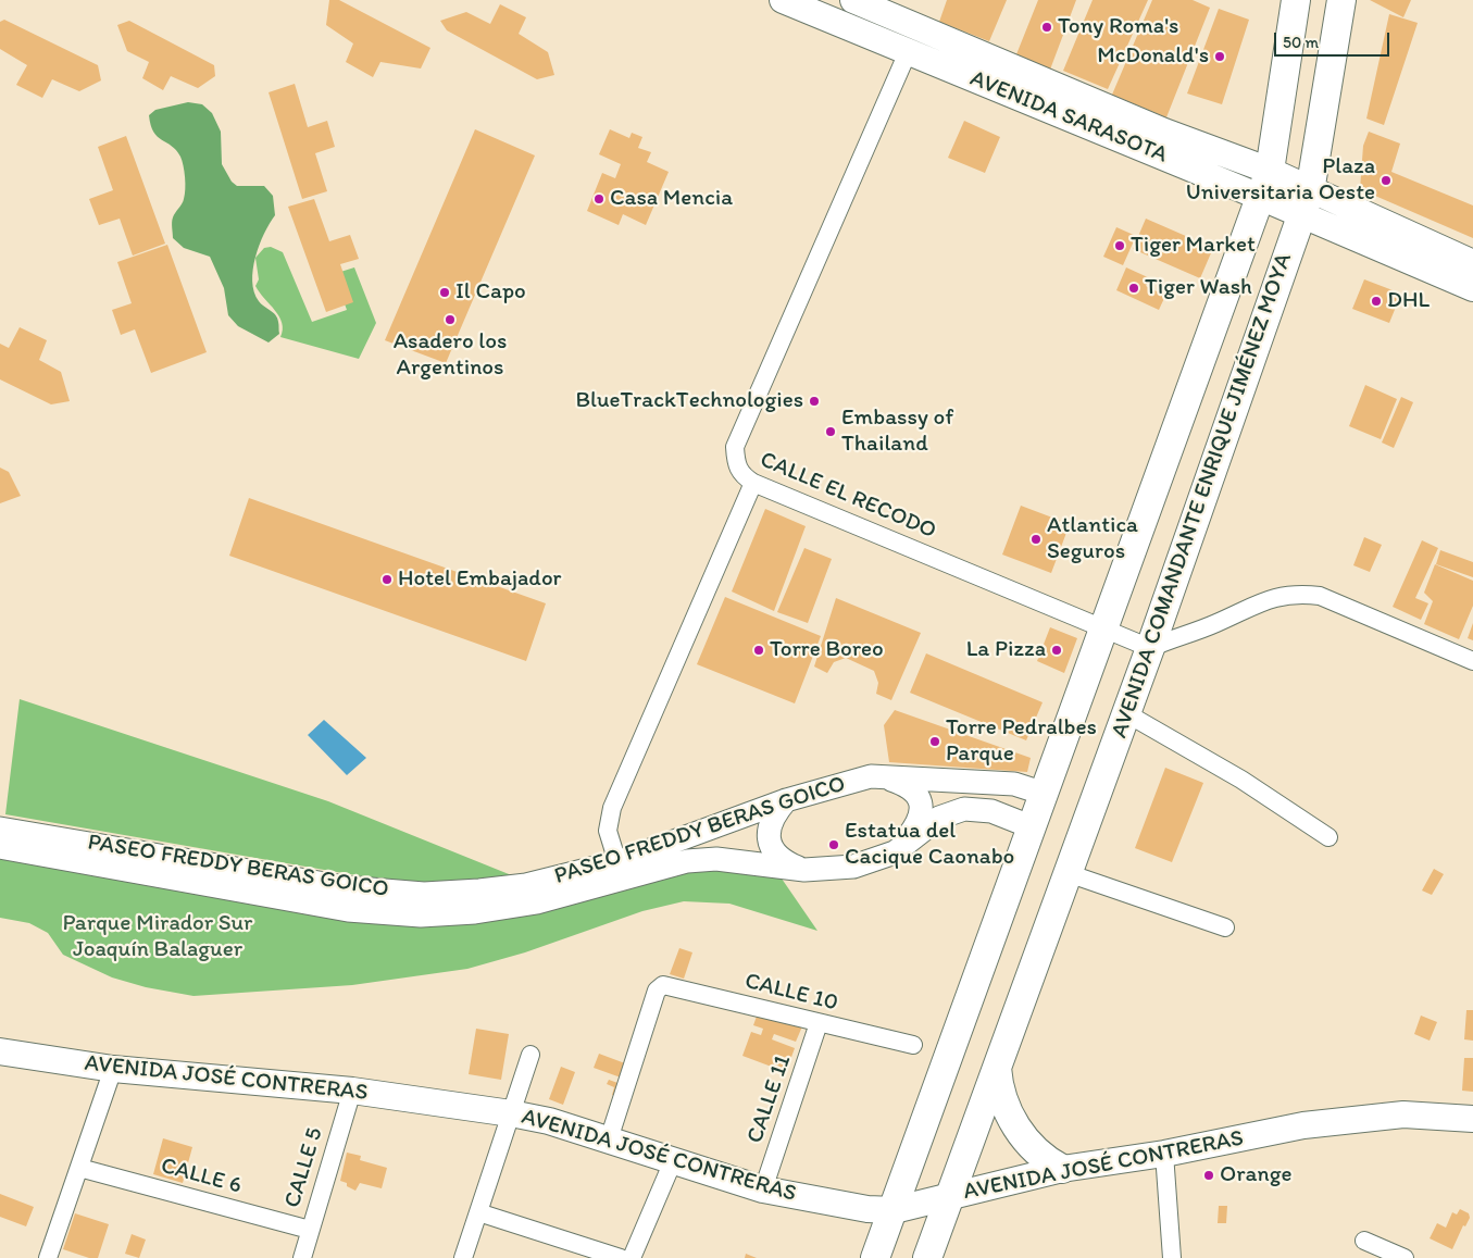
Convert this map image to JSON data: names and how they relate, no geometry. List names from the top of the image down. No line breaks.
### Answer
{"streets":{"main road":["AVENIDA SARASOTA","AVENIDA COMANDANTE ENRIQUE JIMÉNEZ MOYA","AVENIDA JOSÉ CONTRERAS"],"street":["CALLE EL RECODO","PASEO FREDDY BERAS GOICO","CALLE 10","CALLE 11","CALLE 5","CALLE 6"]},"crossings":[["AVENIDA SARASOTA","CALLE EL RECODO"],["AVENIDA SARASOTA","AVENIDA COMANDANTE ENRIQUE JIMÉNEZ MOYA"],["CALLE EL RECODO","AVENIDA COMANDANTE ENRIQUE JIMÉNEZ MOYA"],["AVENIDA COMANDANTE ENRIQUE JIMÉNEZ MOYA","PASEO FREDDY BERAS GOICO"],["AVENIDA COMANDANTE ENRIQUE JIMÉNEZ MOYA","AVENIDA JOSÉ CONTRERAS"],["CALLE 10","AVENIDA JOSÉ CONTRERAS"],["CALLE 10","CALLE 11"],["AVENIDA JOSÉ CONTRERAS","CALLE 11"],["AVENIDA JOSÉ CONTRERAS","CALLE 5"],["CALLE 5","CALLE 6"]],"parks":["Parque Mirador Sur Joaquín Balaguer"],"places":["Tony Roma's","McDonald's","Plaza Universitaria Oeste","Casa Mencia","Tiger Market","Tiger Wash","Il Capo","DHL","Asadero los Argentinos","BlueTrackTechnologies","Embassy of Thailand","Atlantica Seguros","Hotel Embajador","Torre Boreo","La Pizza","Torre Pedralbes Parque","Estatua del Cacique Caonabo","Orange"],"scale_bar":"50 m"}
